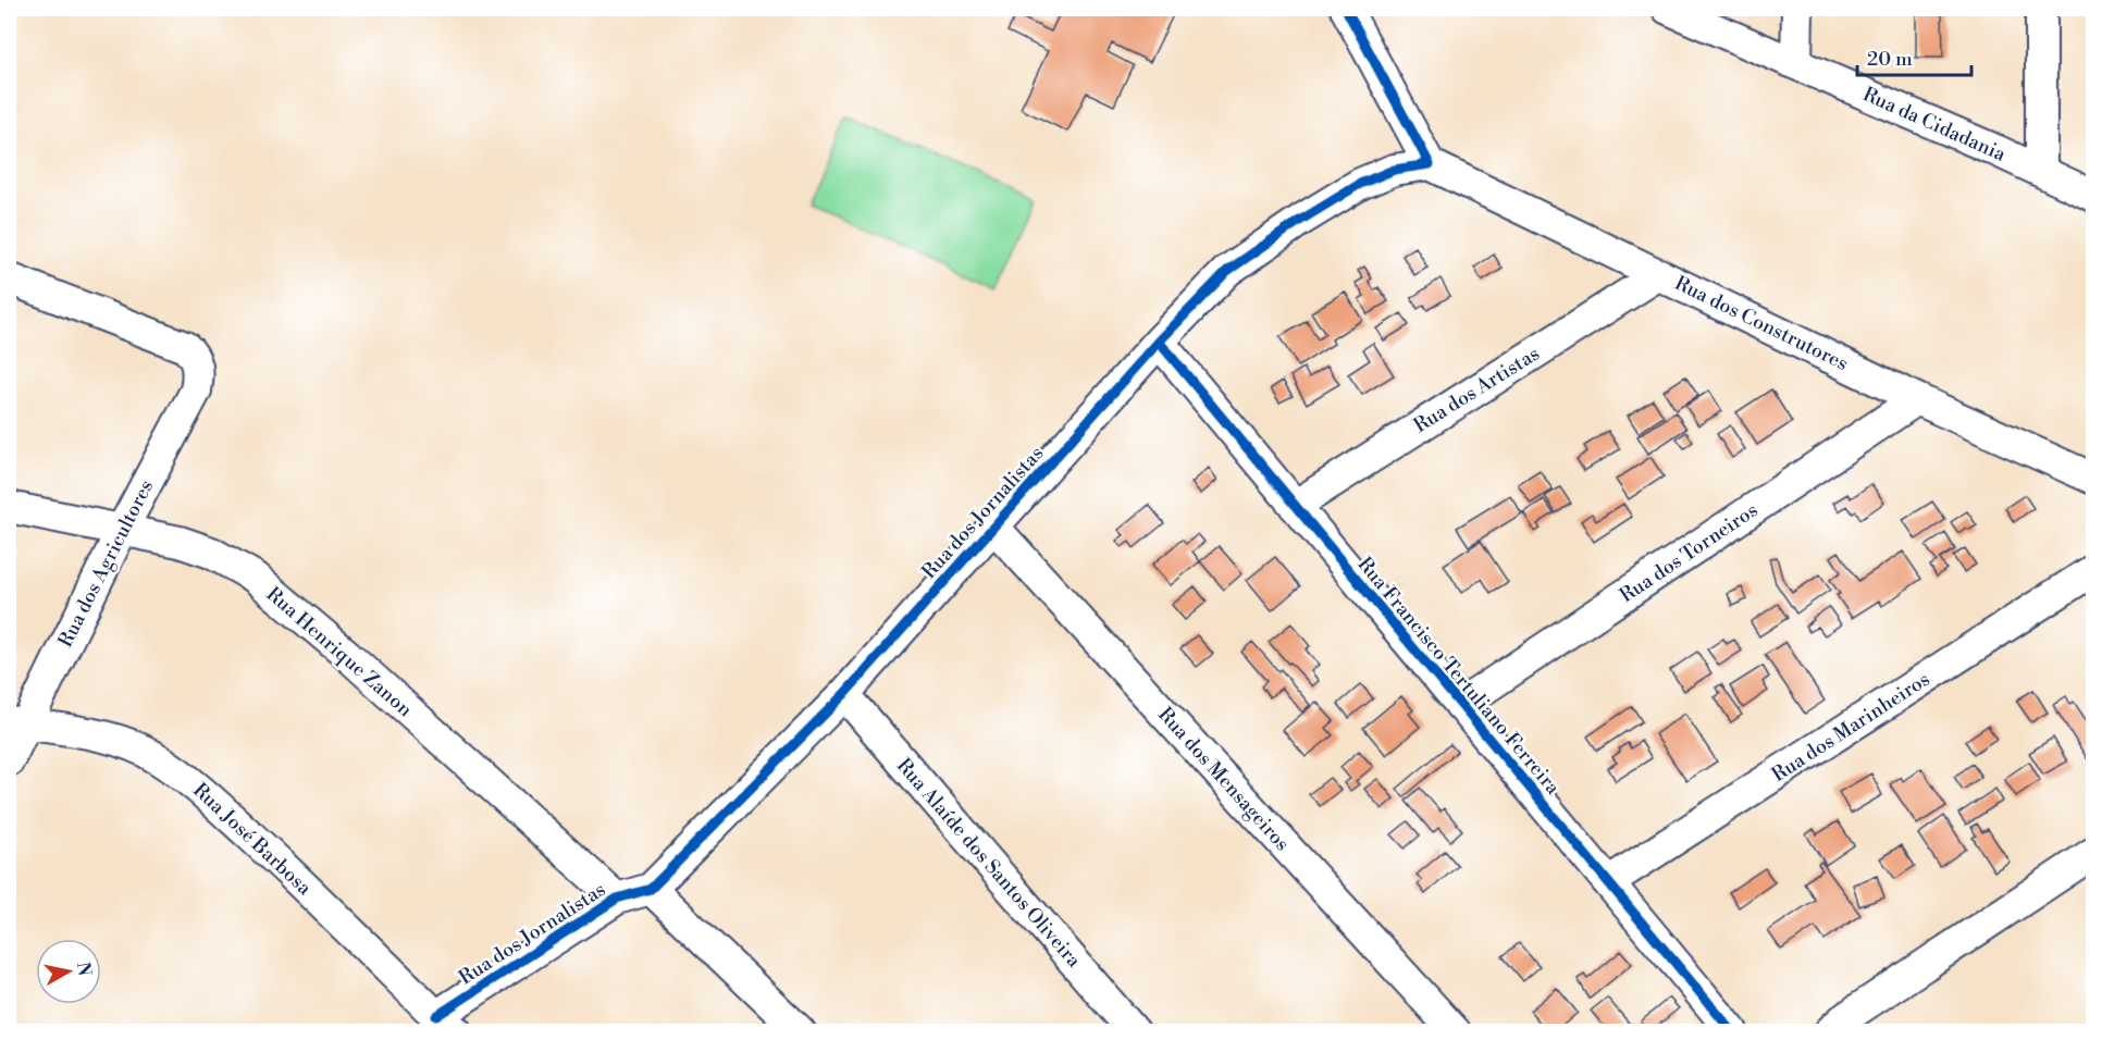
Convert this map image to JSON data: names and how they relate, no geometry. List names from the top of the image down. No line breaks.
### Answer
{"streets":{"street":["Rua da Cidadania","Rua dos Construtores","Rua dos Artistas","Rua dos Jornalistas","Rua dos Torneiros","Rua dos Agricultores","Rua Henrique Zanon","Rua Francisco Tertuliano Ferreira","Rua dos Marinheiros","Rua dos Mensageiros","Rua José Barbosa","Rua Alaíde dos Santos Oliveira"]},"crossings":[["Rua dos Construtores","Rua dos Artistas"],["Rua dos Construtores","Rua dos Jornalistas"],["Rua dos Construtores","Rua dos Torneiros"],["Rua dos Artistas","Rua Francisco Tertuliano Ferreira"],["Rua dos Jornalistas","Rua Henrique Zanon"],["Rua dos Jornalistas","Rua Francisco Tertuliano Ferreira"],["Rua dos Jornalistas","Rua dos Mensageiros"],["Rua dos Jornalistas","Rua José Barbosa"],["Rua dos Jornalistas","Rua Alaíde dos Santos Oliveira"],["Rua dos Torneiros","Rua Francisco Tertuliano Ferreira"],["Rua dos Agricultores","Rua Henrique Zanon"],["Rua dos Agricultores","Rua José Barbosa"],["Rua Francisco Tertuliano Ferreira","Rua dos Marinheiros"]],"scale_bar":"20 m","north":"right"}
